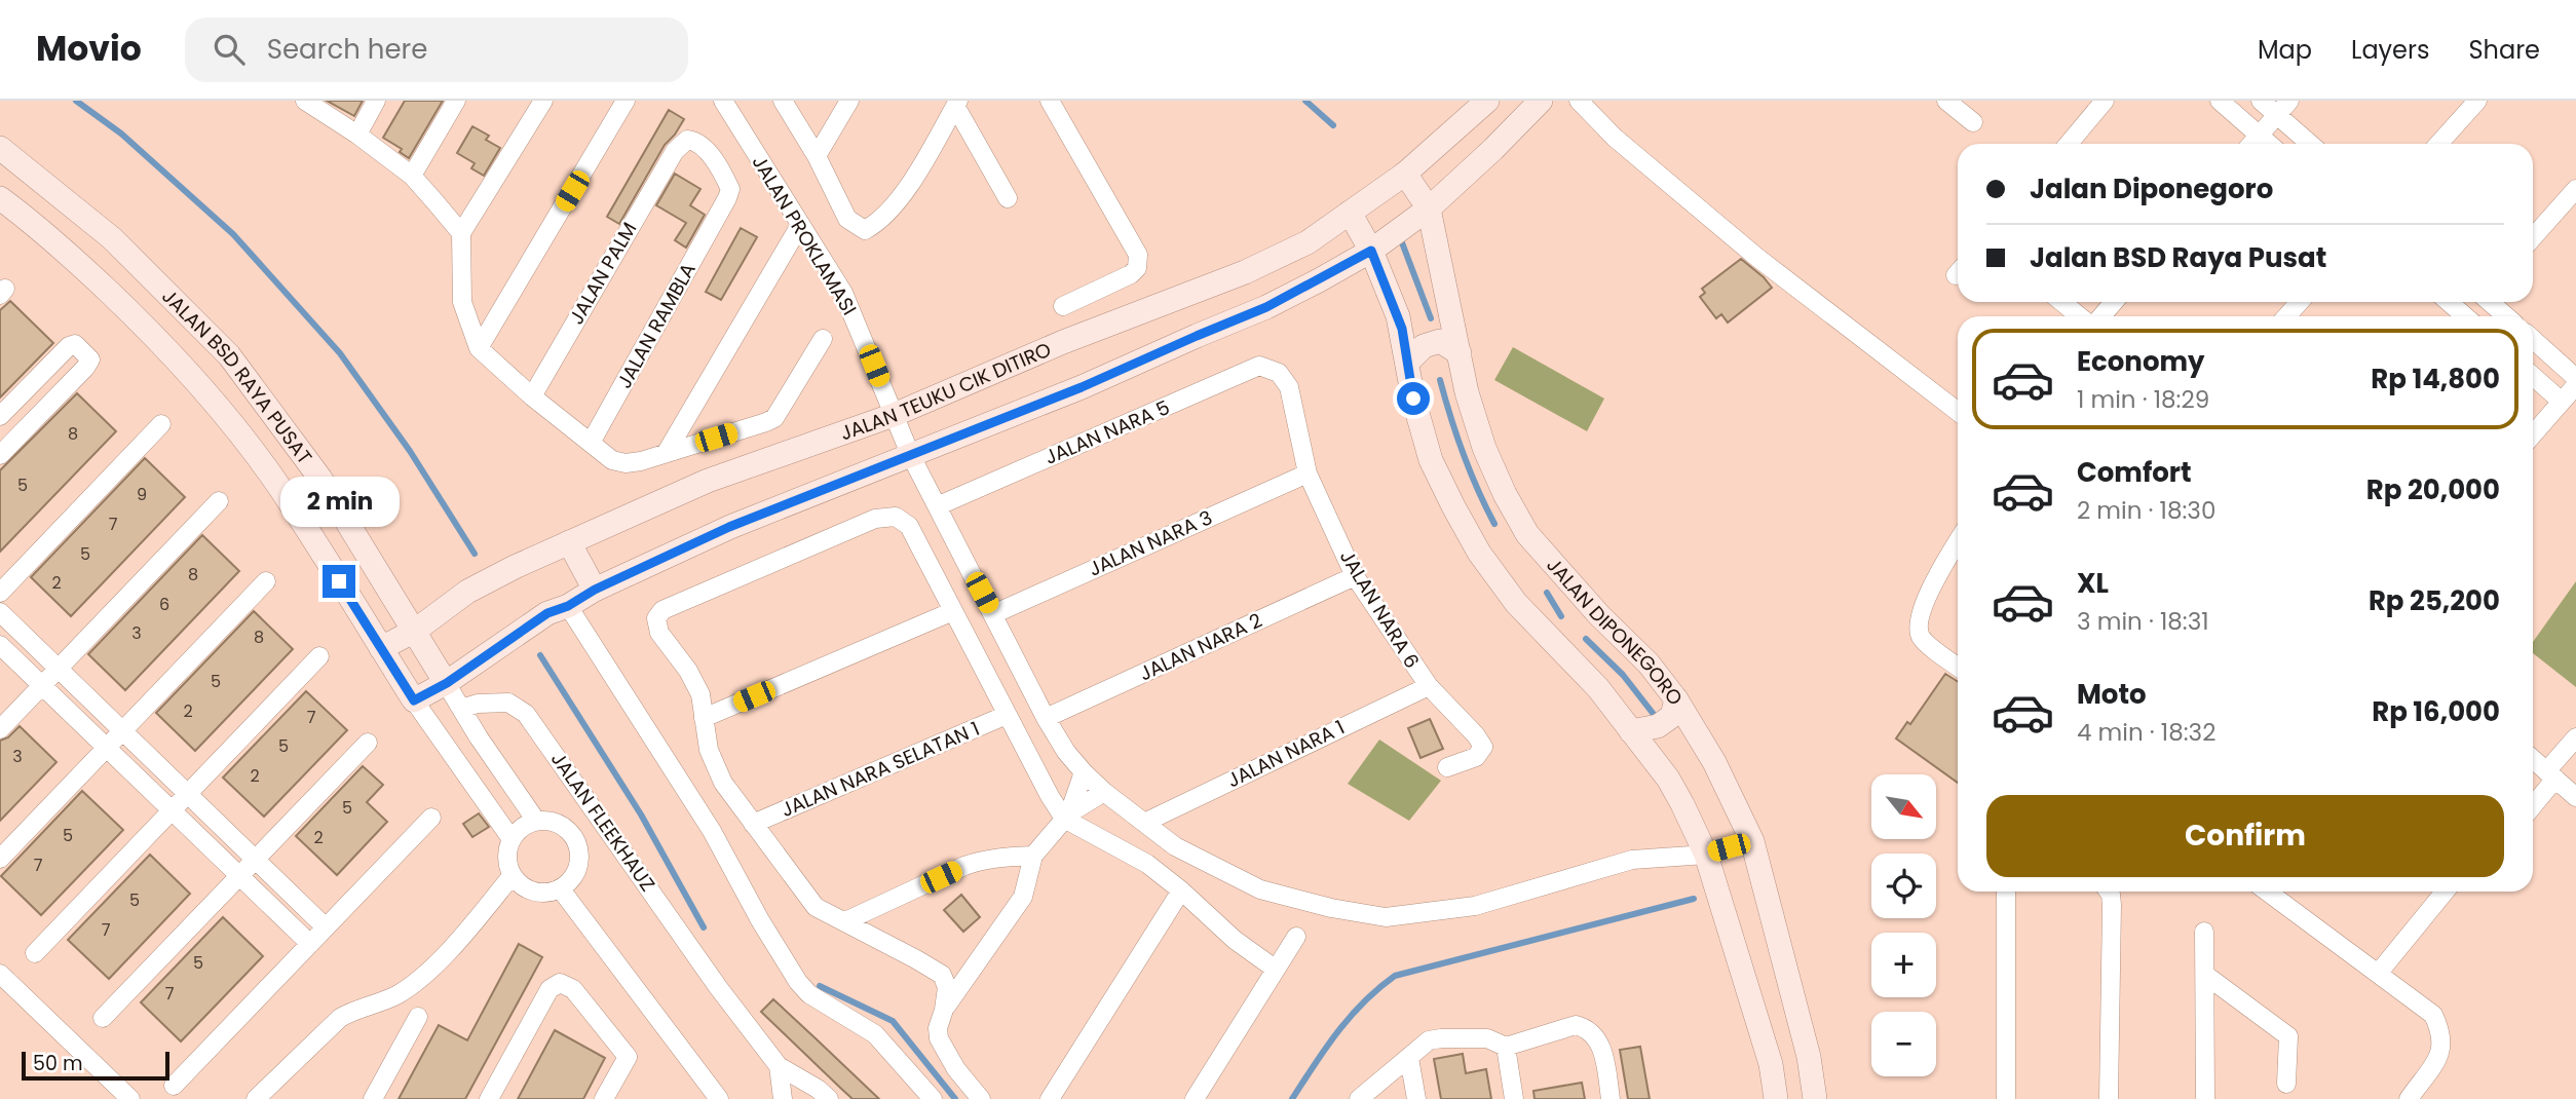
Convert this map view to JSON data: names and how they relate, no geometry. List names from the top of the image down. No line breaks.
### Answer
{"streets":{"main road":["JALAN BSD RAYA PUSAT","JALAN TEUKU CIK DITIRO","JALAN DIPONEGORO"],"street":["JALAN PROKLAMASI","JALAN PALM","JALAN RAMBLA","JALAN NARA 5","JALAN NARA 3","JALAN NARA 6","JALAN NARA 2","JALAN NARA 1","JALAN NARA SELATAN 1","JALAN FLEEKHAUZ"]},"crossings":[["JALAN PROKLAMASI","JALAN TEUKU CIK DITIRO"],["JALAN PROKLAMASI","JALAN NARA 5"],["JALAN PROKLAMASI","JALAN NARA 3"],["JALAN PROKLAMASI","JALAN DIPONEGORO"],["JALAN PROKLAMASI","JALAN NARA 2"],["JALAN PROKLAMASI","JALAN NARA 1"],["JALAN PALM","JALAN RAMBLA"],["JALAN BSD RAYA PUSAT","JALAN TEUKU CIK DITIRO"],["JALAN TEUKU CIK DITIRO","JALAN DIPONEGORO"],["JALAN NARA 5","JALAN NARA 6"],["JALAN NARA 3","JALAN NARA 6"],["JALAN NARA 6","JALAN NARA 2"],["JALAN NARA 6","JALAN NARA 1"]],"house_numbers":["8","5","9","7","5","8","2","6","3","8","5","2","7","5","3","2","5","5","2","7","5","7","5","7"],"scale_bar":"50 m","north":"bottom right","page":{"header":"Movio","search":"Search here","nav":["Map","Layers","Share"],"banner":["Jalan Diponegoro","Jalan BSD Raya Pusat"],"list":[{"name":"Economy","note":"1 min · 18:29","value":"Rp 14,800"},{"name":"Comfort","note":"2 min · 18:30","value":"Rp 20,000"},{"name":"XL","note":"3 min · 18:31","value":"Rp 25,200"},{"name":"Moto","note":"4 min · 18:32","value":"Rp 16,000"}],"bubble":"2 min","map_buttons":["+","−"],"buttons":"Confirm","scale":"50 m"}}
